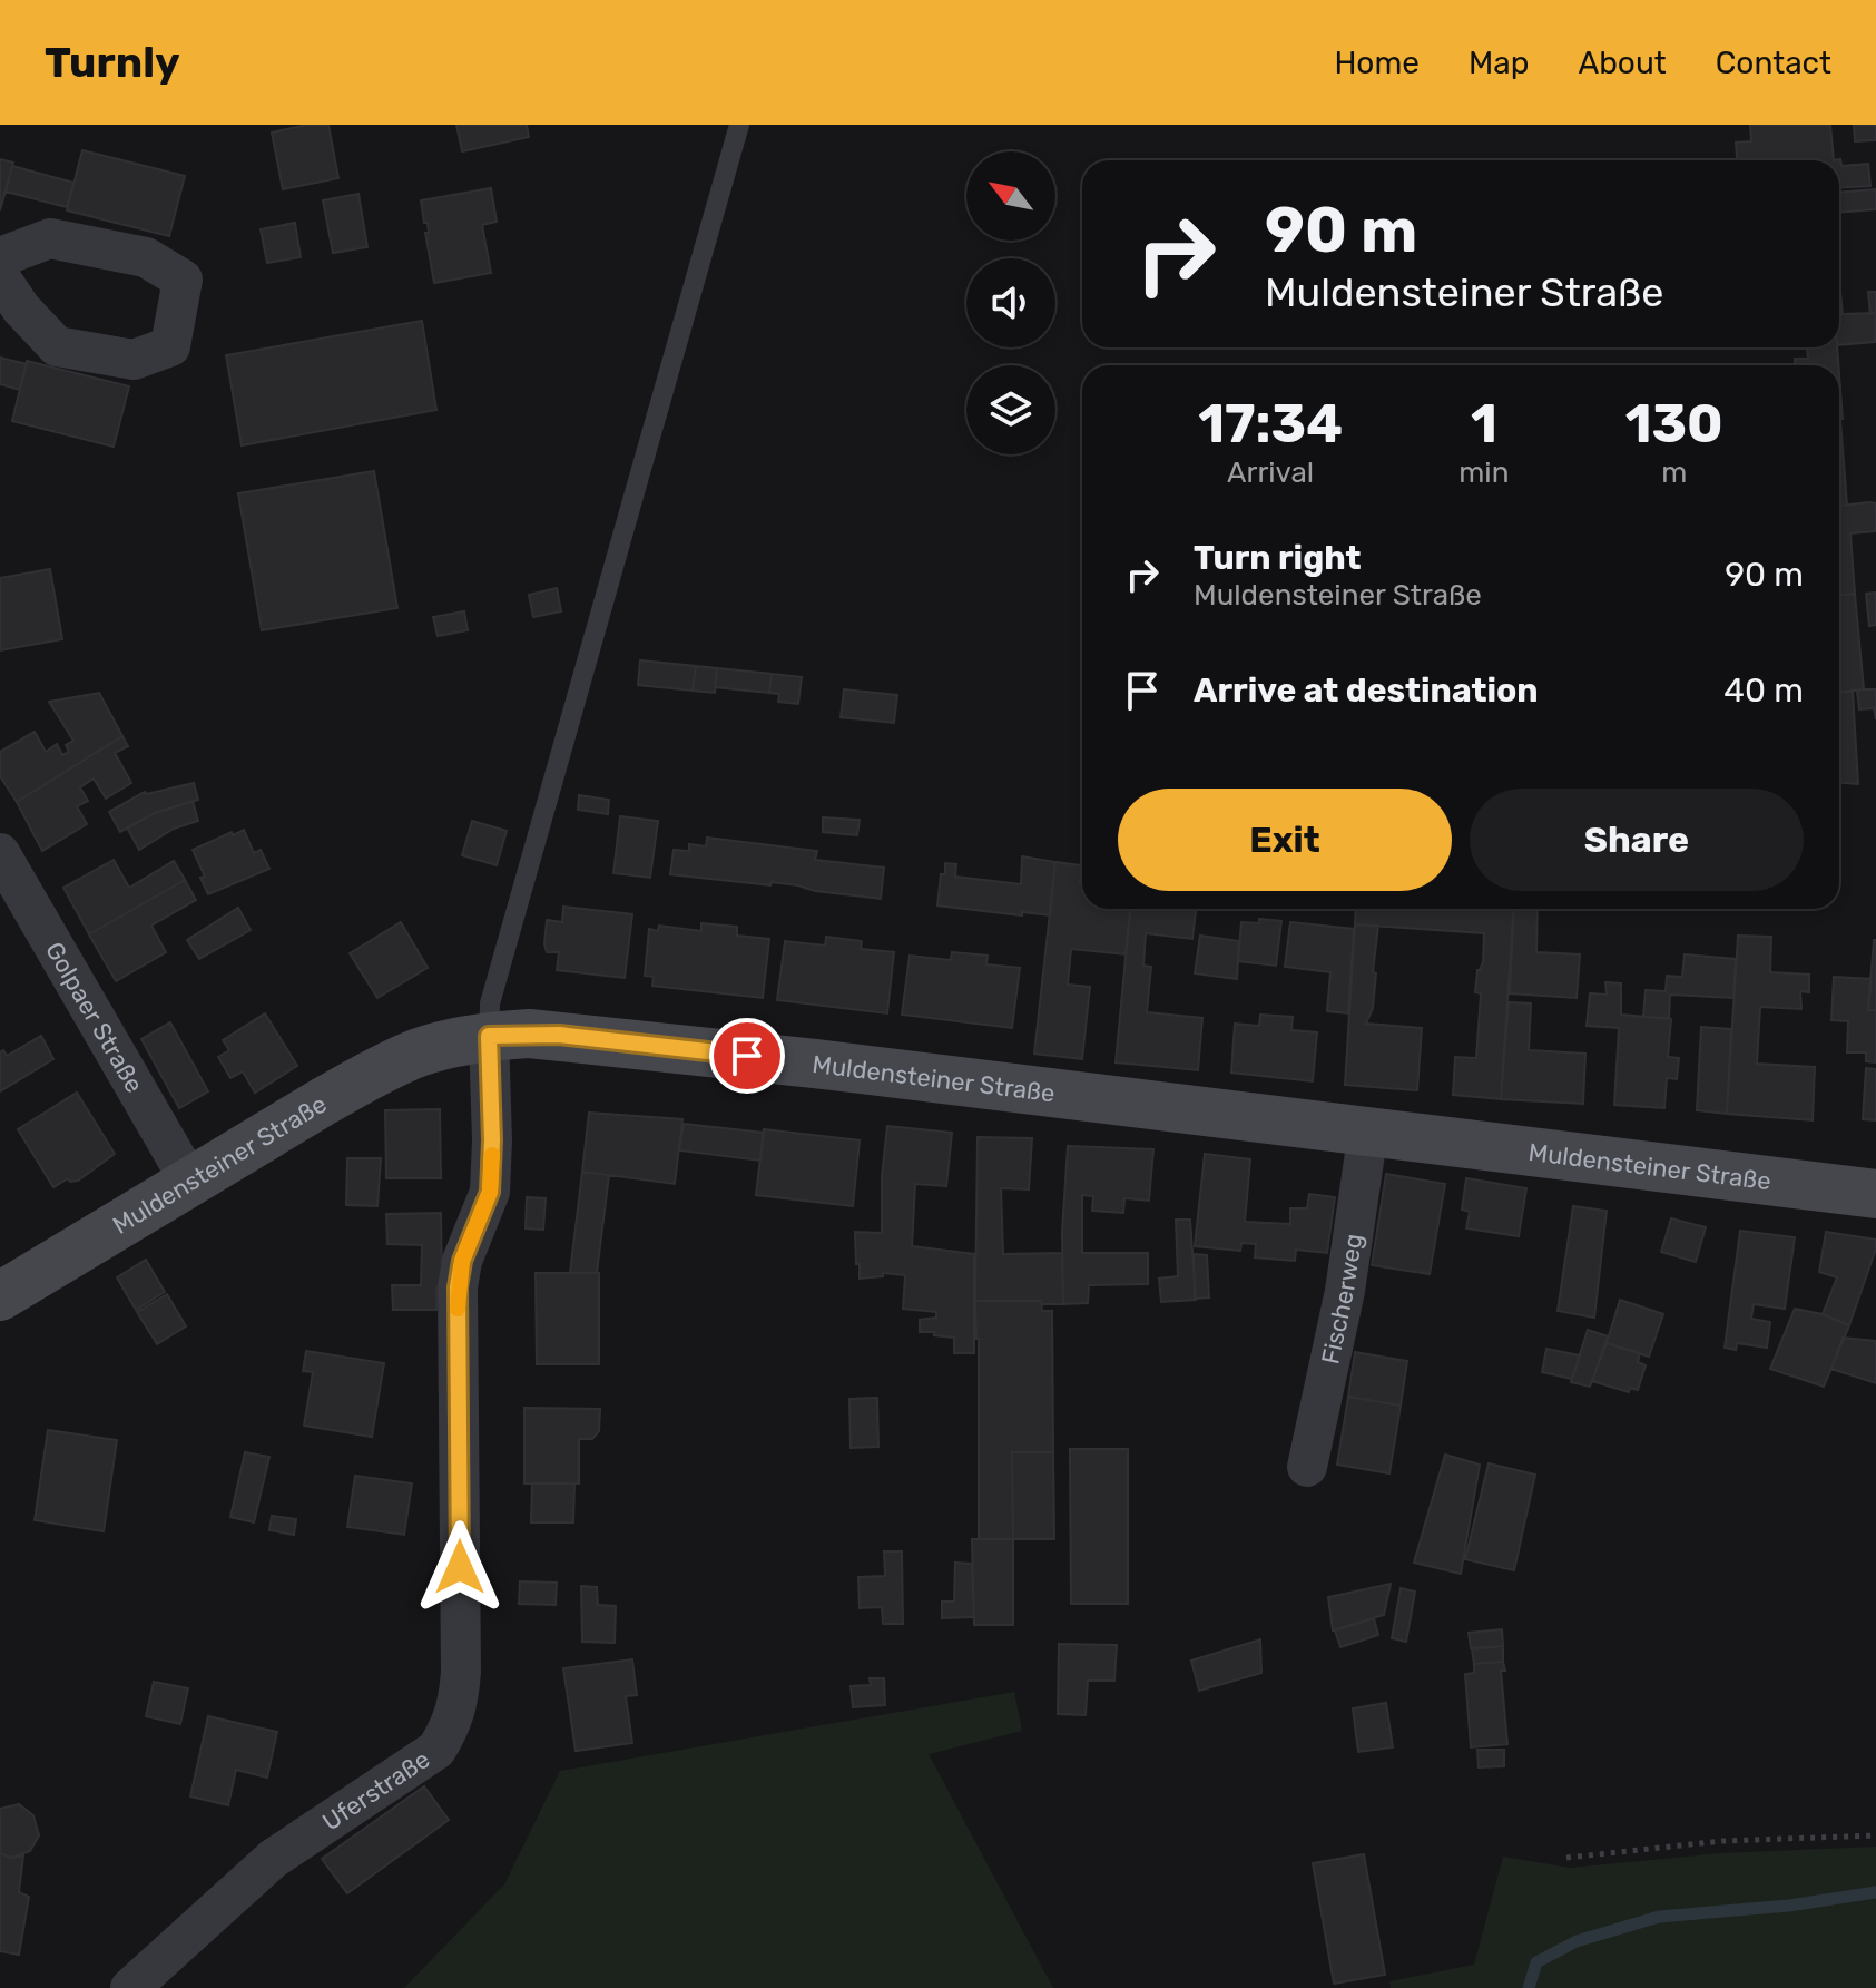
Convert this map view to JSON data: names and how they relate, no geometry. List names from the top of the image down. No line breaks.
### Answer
{"streets":{"main road":["Muldensteiner Straße"],"street":["Golpaer Straße","Fischerweg","Uferstraße"]},"crossings":[["Golpaer Straße","Muldensteiner Straße"],["Muldensteiner Straße","Fischerweg"],["Muldensteiner Straße","Uferstraße"]],"north":"top left","page":{"header":"Turnly","nav":["Home","Map","About","Contact"],"turn":["90 m","Muldensteiner Straße"],"eta":["17:34","Arrival","1","min","130","m"],"list":[{"name":"Turn right","note":"Muldensteiner Straße","value":"90 m"},{"name":"Arrive at destination","value":"40 m"}],"buttons":["Exit","Share"]}}
